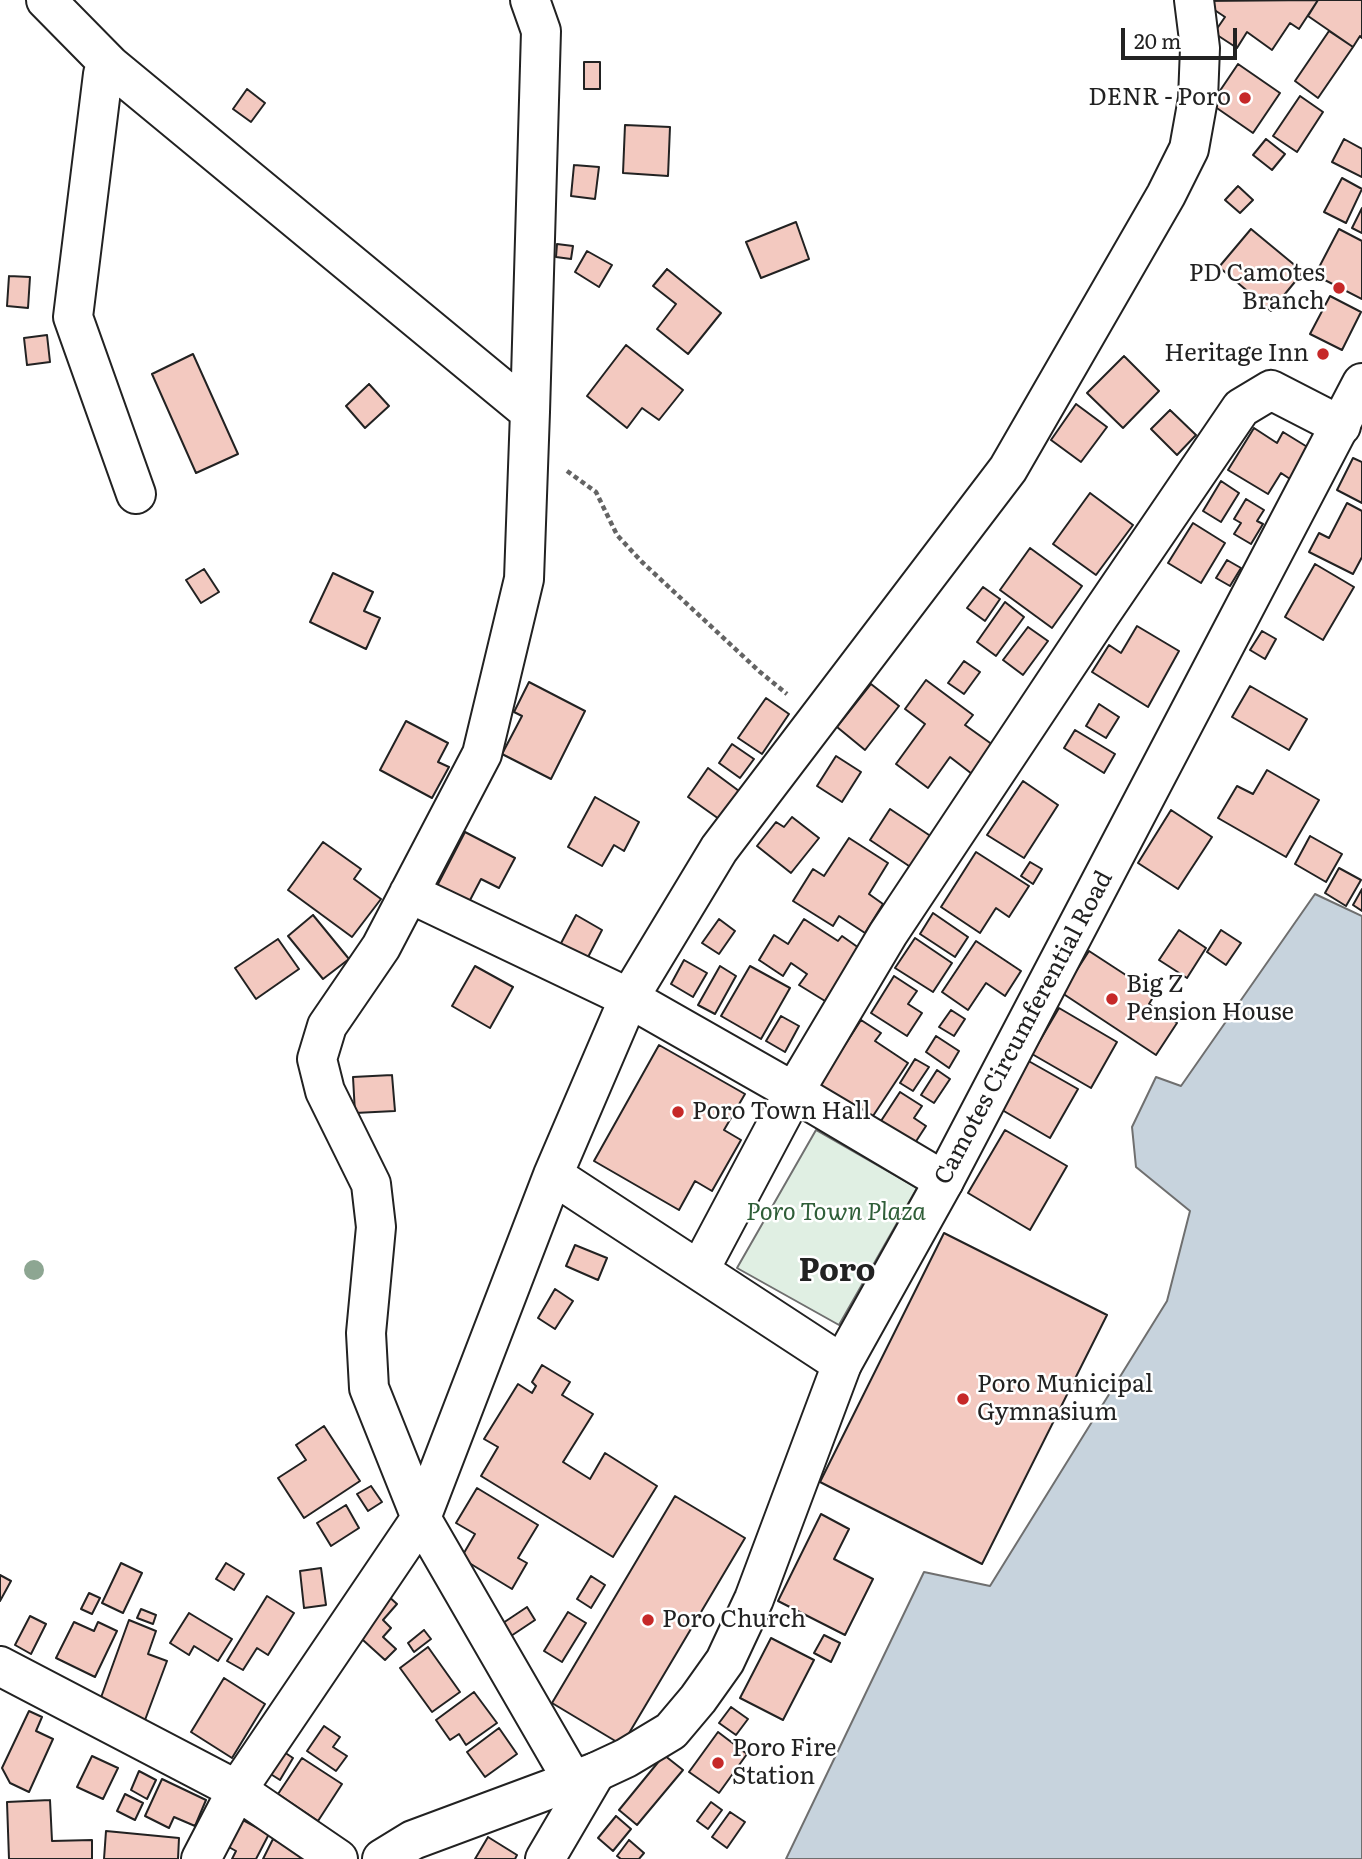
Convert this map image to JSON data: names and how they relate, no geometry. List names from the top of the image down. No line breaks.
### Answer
{"streets":{"street":["Camotes Circumferential Road"]},"districts":["Poro"],"parks":["Poro Town Plaza"],"places":["DENR - Poro","PD Camotes Branch","Heritage Inn","Big Z Pension House","Poro Town Hall","Poro Municipal Gymnasium","Poro Church","Poro Fire Station"],"scale_bar":"20 m"}
